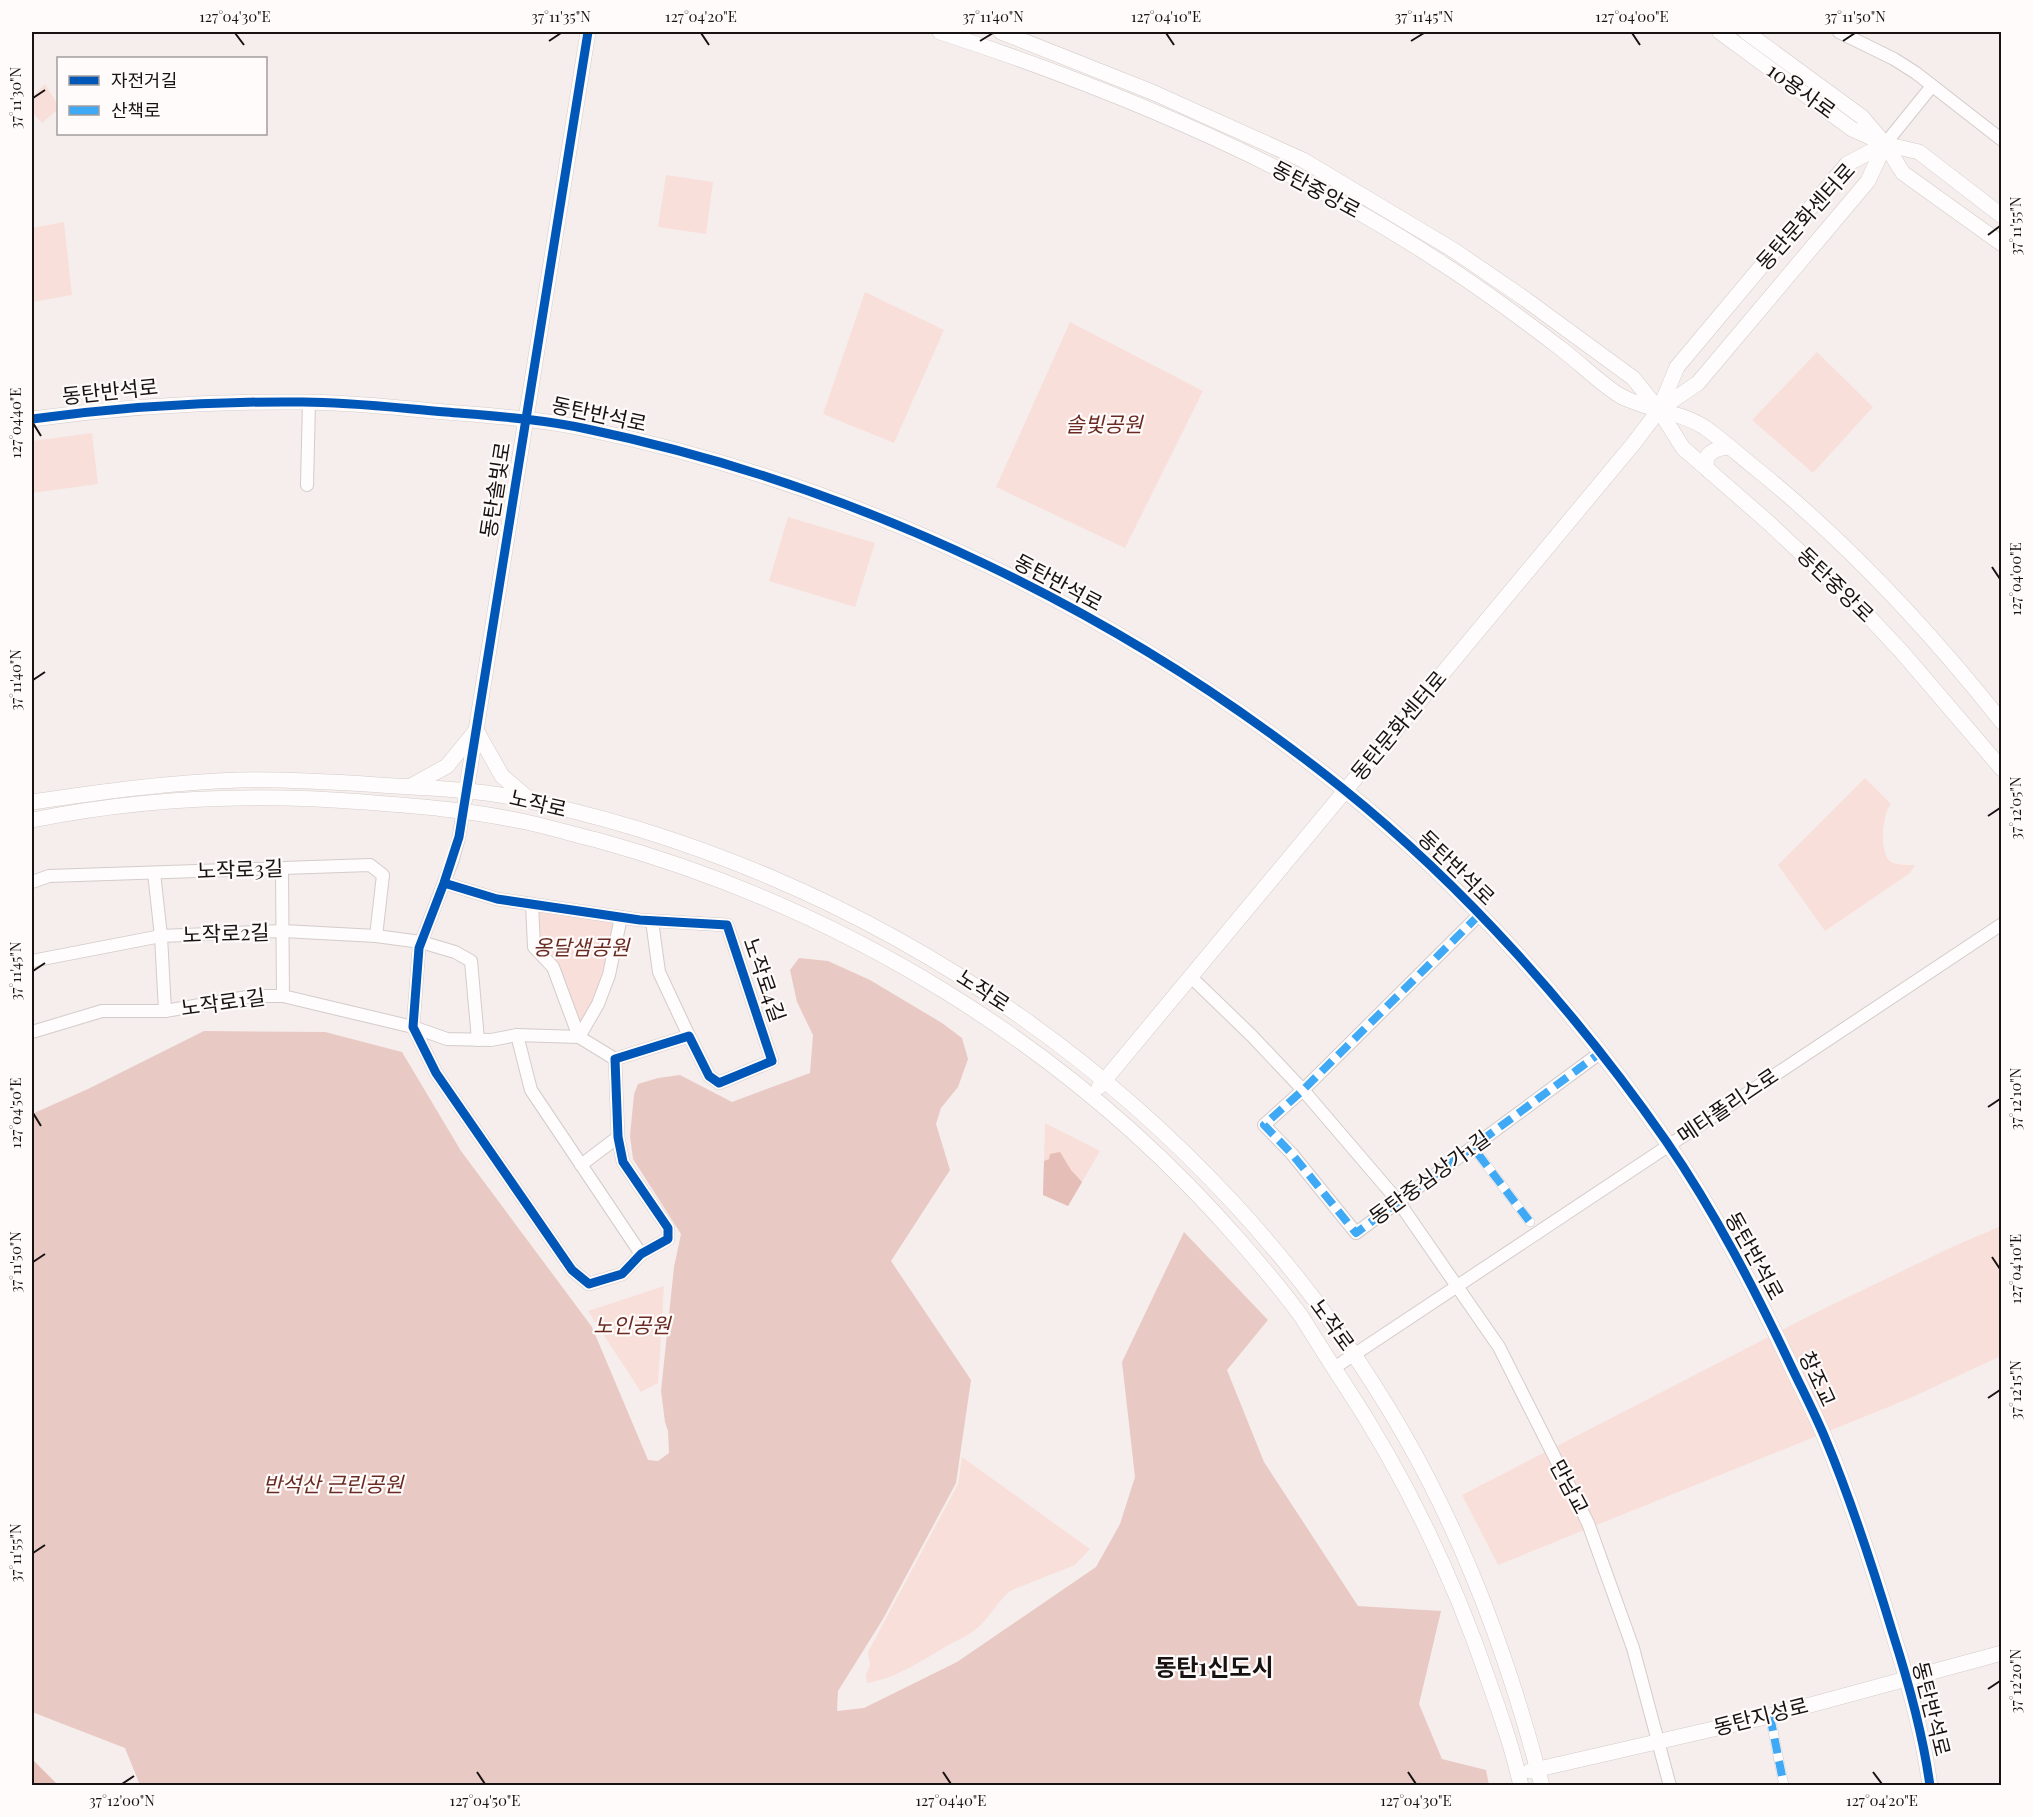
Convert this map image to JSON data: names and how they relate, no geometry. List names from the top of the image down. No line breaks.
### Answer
{"streets":{"street":["10용사로","동탄중앙로","동탄문화센터로","동탄반석로","동탄솔빛로","노작로","노작로3길","노작로2길","노작로4길","노작로1길","메타폴리스로","동탄중심상가1길","창조교","만남교","동탄지성로"]},"crossings":[["10용사로","동탄문화센터로"],["동탄중앙로","동탄문화센터로"],["동탄문화센터로","동탄반석로"],["동탄문화센터로","노작로"],["동탄문화센터로","만남교"],["동탄반석로","동탄솔빛로"],["동탄반석로","메타폴리스로"],["동탄반석로","동탄중심상가1길"],["동탄반석로","창조교"],["동탄반석로","동탄지성로"],["동탄솔빛로","노작로"],["노작로","메타폴리스로"],["노작로","동탄지성로"],["노작로3길","노작로2길"],["메타폴리스로","만남교"],["동탄중심상가1길","만남교"],["만남교","동탄지성로"]],"districts":["동탄1신도시"],"parks":["솔빛공원","옹달샘공원","노인공원","반석산 근린공원"],"legend":["자전거길","산책로"],"coordinates":["127°04'30\"E","37°11'35\"N","127°04'20\"E","37°11'40\"N","127°04'10\"E","37°11'45\"N","127°04'00\"E","37°11'50\"N","37°11'30\"N","37°11'55\"N","127°04'40\"E","37°12'05\"N","37°12'10\"N","127°04'50\"E","37°12'15\"N","37°12'20\"N","37°12'00\"N"]}
